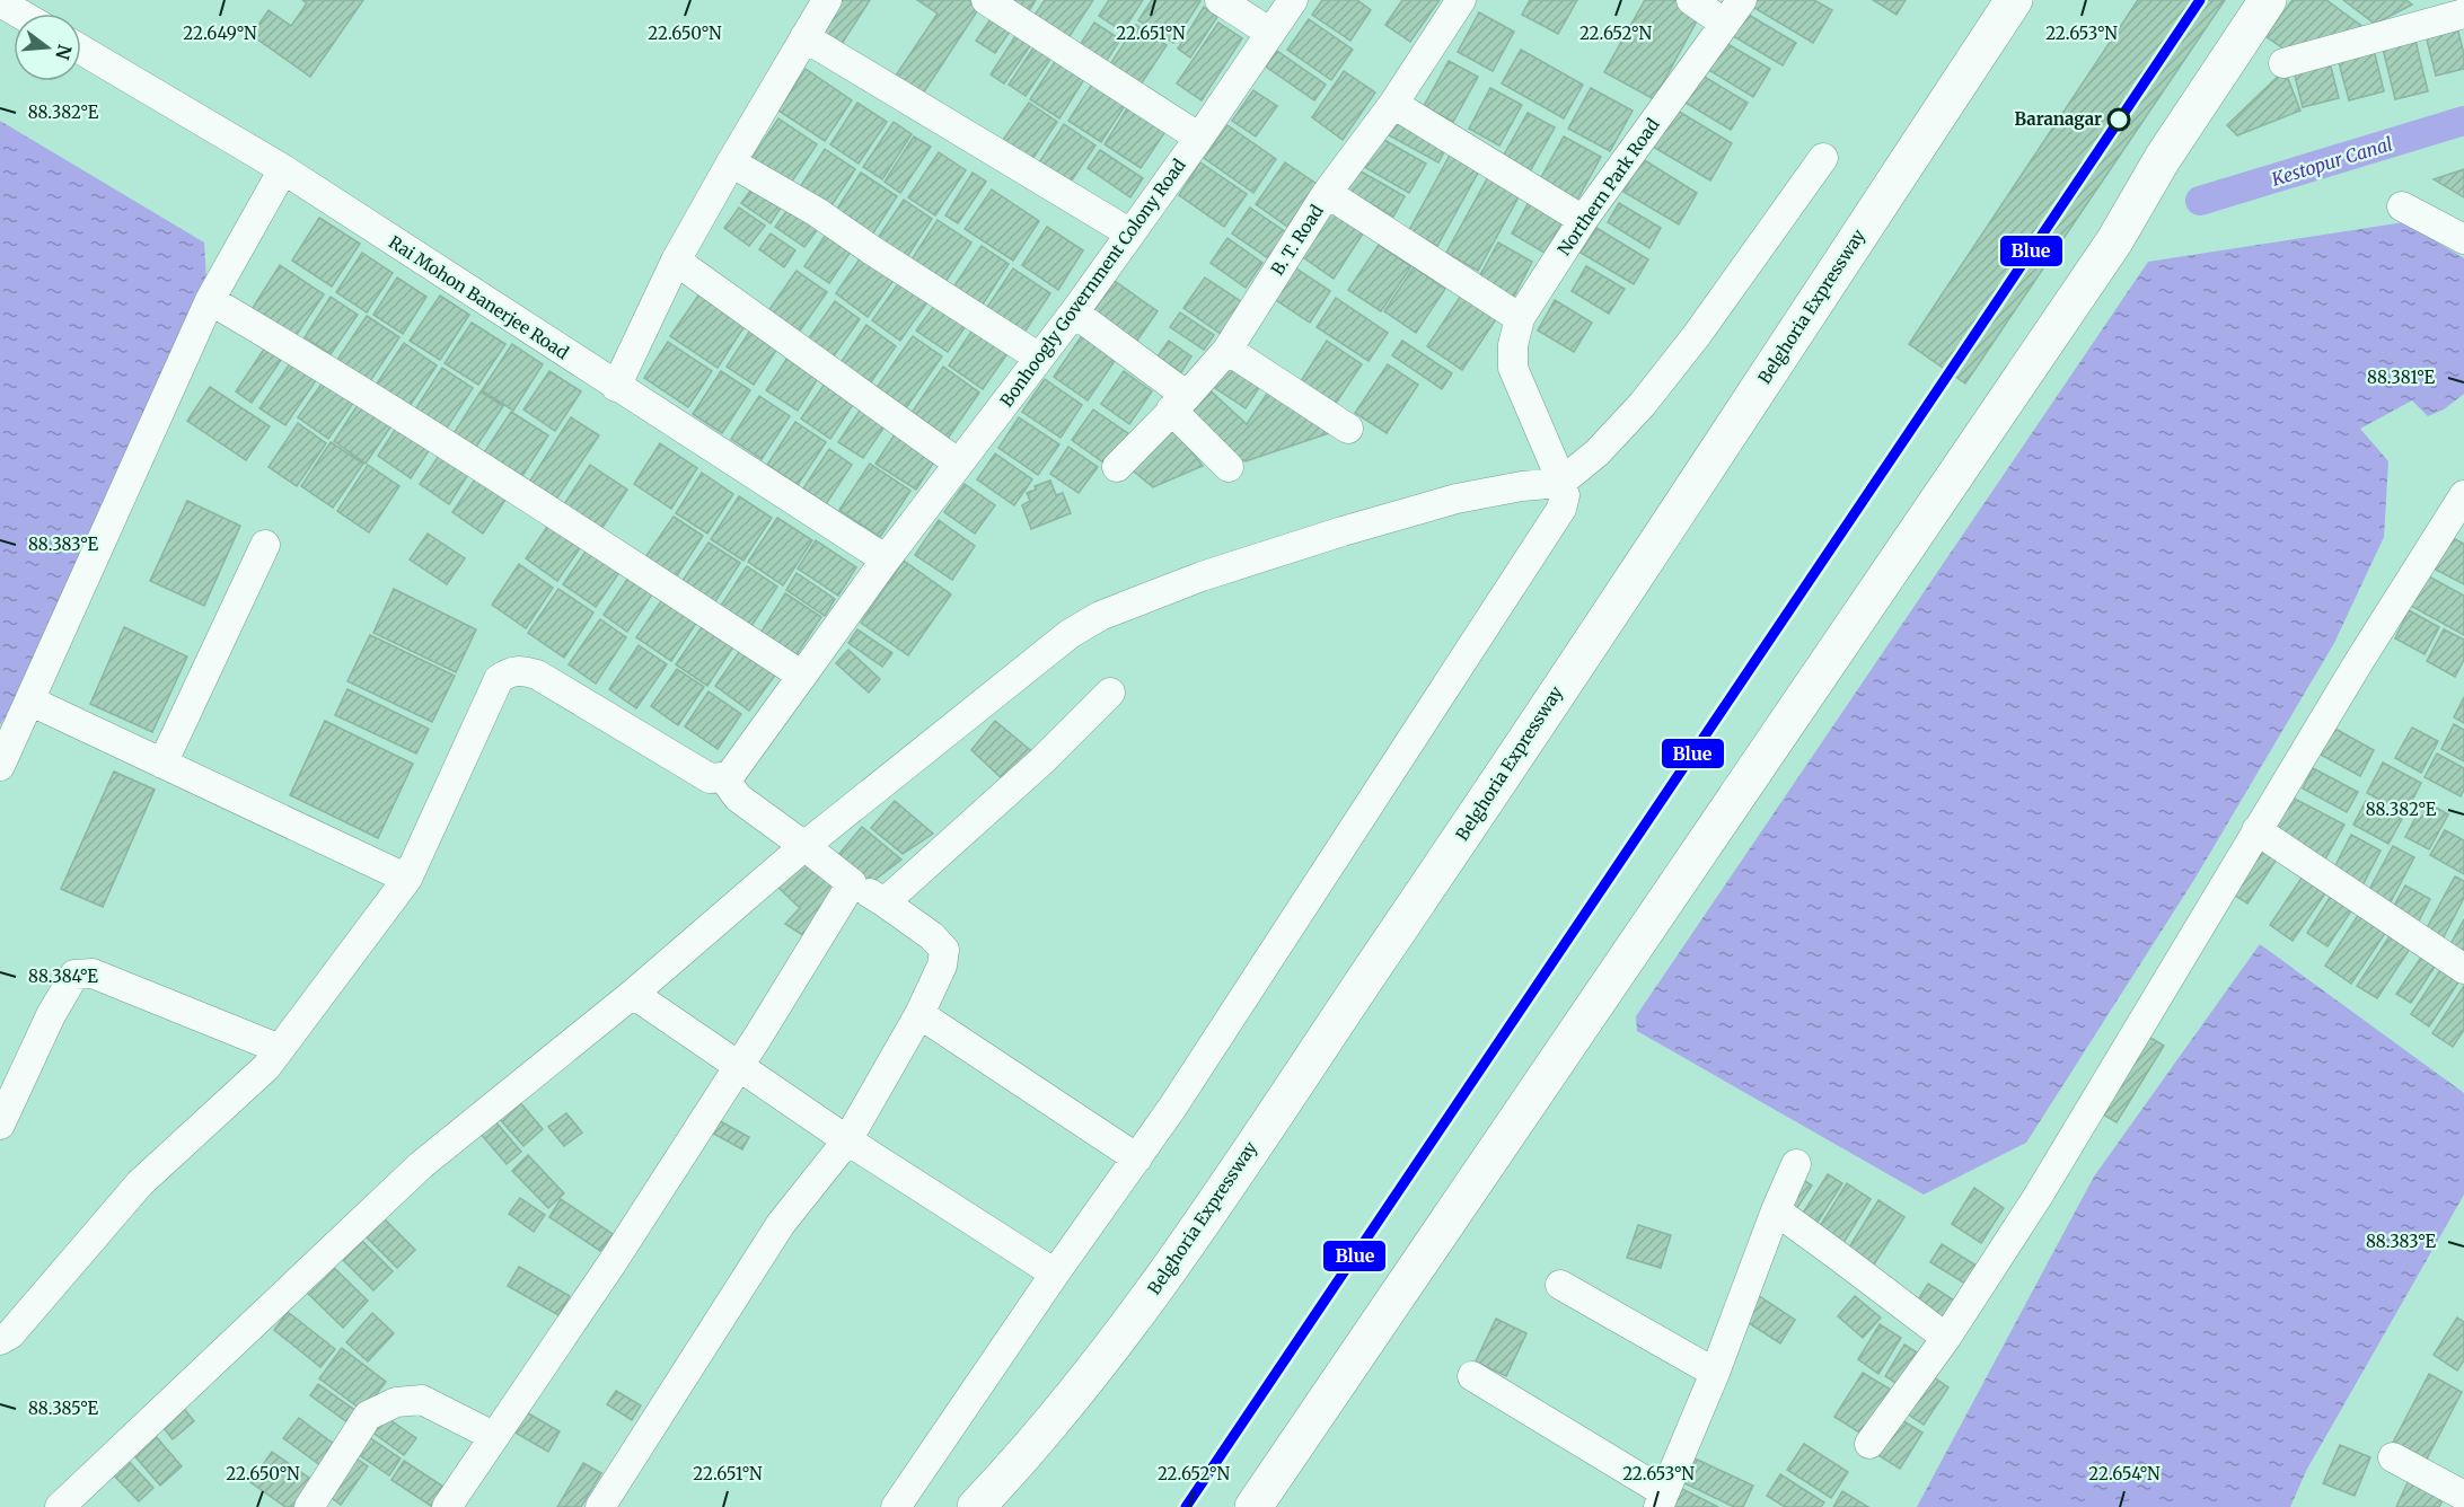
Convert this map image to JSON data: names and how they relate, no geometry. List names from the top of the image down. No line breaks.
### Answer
{"streets":{"highway":["Belghoria Expressway"],"street":["Northern Park Road","B. T. Road","Bonhoogly Government Colony Road","Rai Mohon Banerjee Road"]},"crossings":[["Bonhoogly Government Colony Road","Rai Mohon Banerjee Road"]],"water":["Kestopur Canal"],"places":["Baranagar"],"lines":["transit line Blue"],"north":"right","coordinates":["22.649°N","22.650°N","22.651°N","22.652°N","22.653°N","88.382°E","88.381°E","88.383°E","88.384°E","88.385°E","22.654°N"]}
